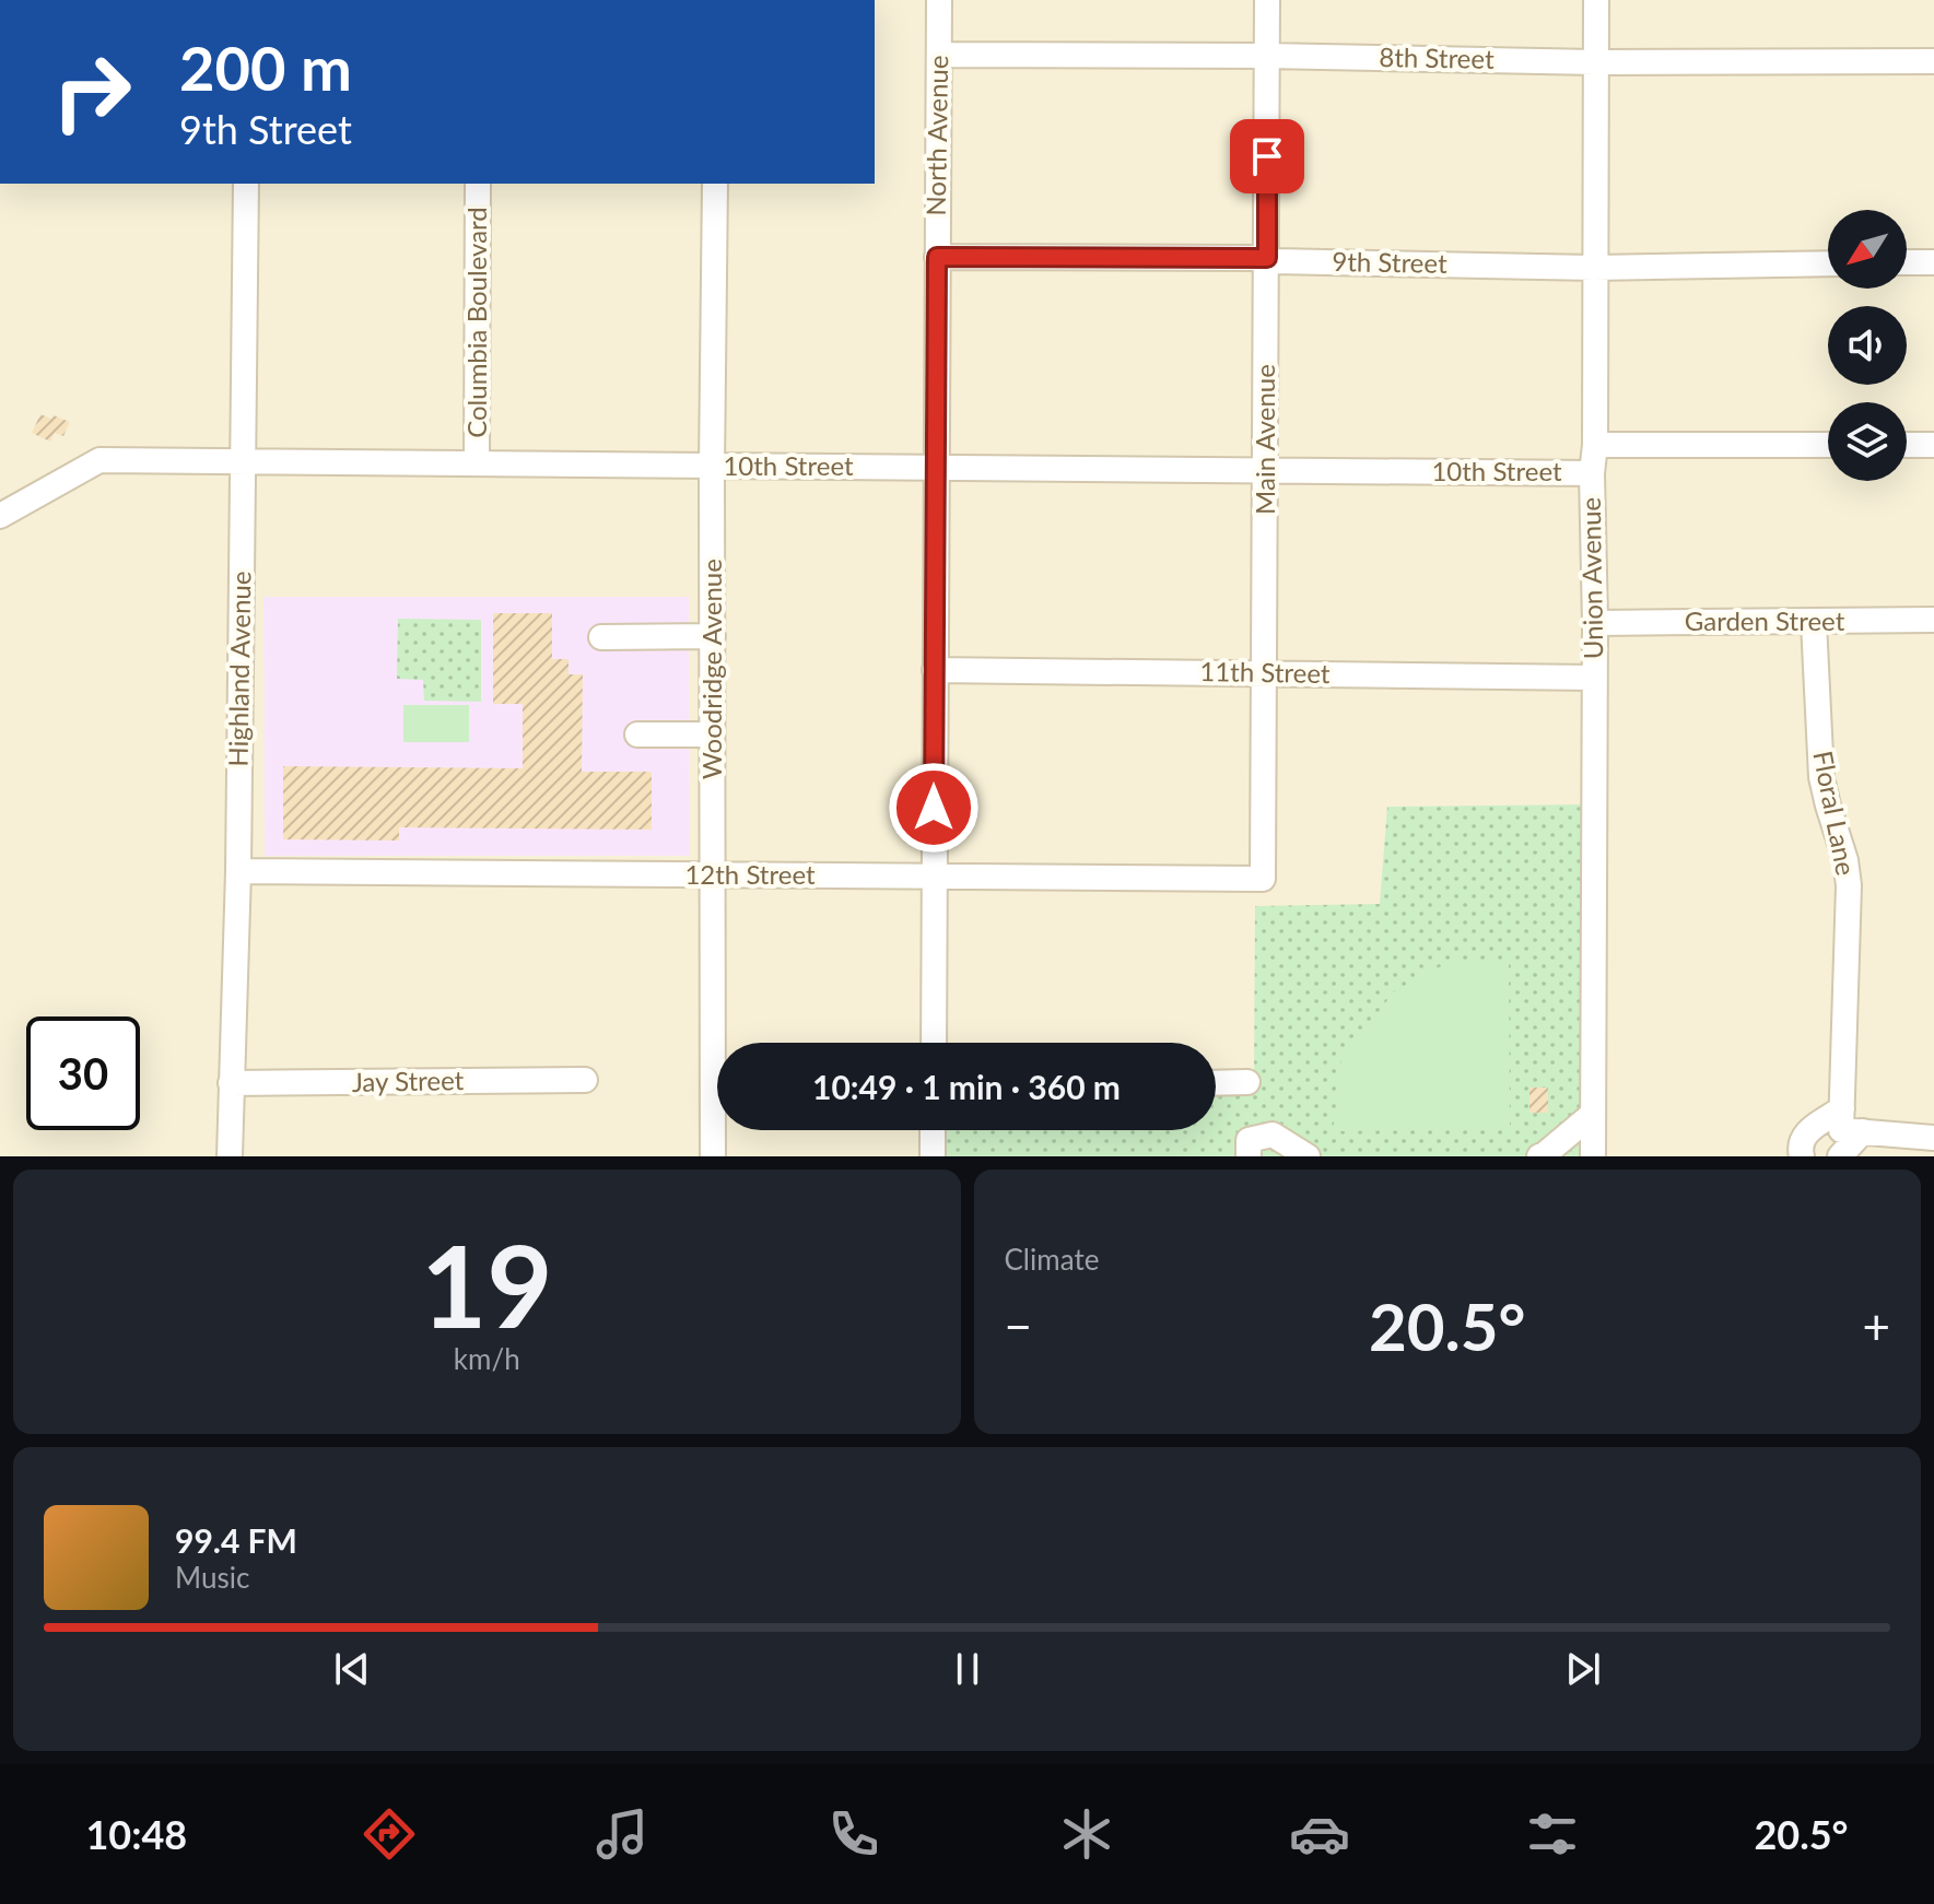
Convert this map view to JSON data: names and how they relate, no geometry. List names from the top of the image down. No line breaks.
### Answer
{"streets":{"street":["8th Street","North Avenue","9th Street","Columbia Boulevard","Main Avenue","10th Street","Union Avenue","Garden Street","Highland Avenue","Woodridge Avenue","11th Street","Floral Lane","12th Street","Jay Street"]},"crossings":[["8th Street","North Avenue"],["8th Street","Main Avenue"],["8th Street","Union Avenue"],["North Avenue","9th Street"],["North Avenue","10th Street"],["North Avenue","11th Street"],["North Avenue","12th Street"],["9th Street","Main Avenue"],["9th Street","Union Avenue"],["Columbia Boulevard","10th Street"],["Main Avenue","10th Street"],["Main Avenue","11th Street"],["Main Avenue","12th Street"],["10th Street","Union Avenue"],["10th Street","Highland Avenue"],["10th Street","Woodridge Avenue"],["Union Avenue","Garden Street"],["Union Avenue","11th Street"],["Garden Street","Floral Lane"],["Highland Avenue","12th Street"],["Highland Avenue","Jay Street"],["Woodridge Avenue","12th Street"]],"north":"bottom left","page":{"turn":["200 m","9th Street"],"limit":"30","trip":"10:49 · 1 min · 360 m","tile":[["19","km/h"],"Climate"],"heat":["−","20.5°","+"],"song":["99.4 FM","Music"],"tabs":["10:48","20.5°"]}}
